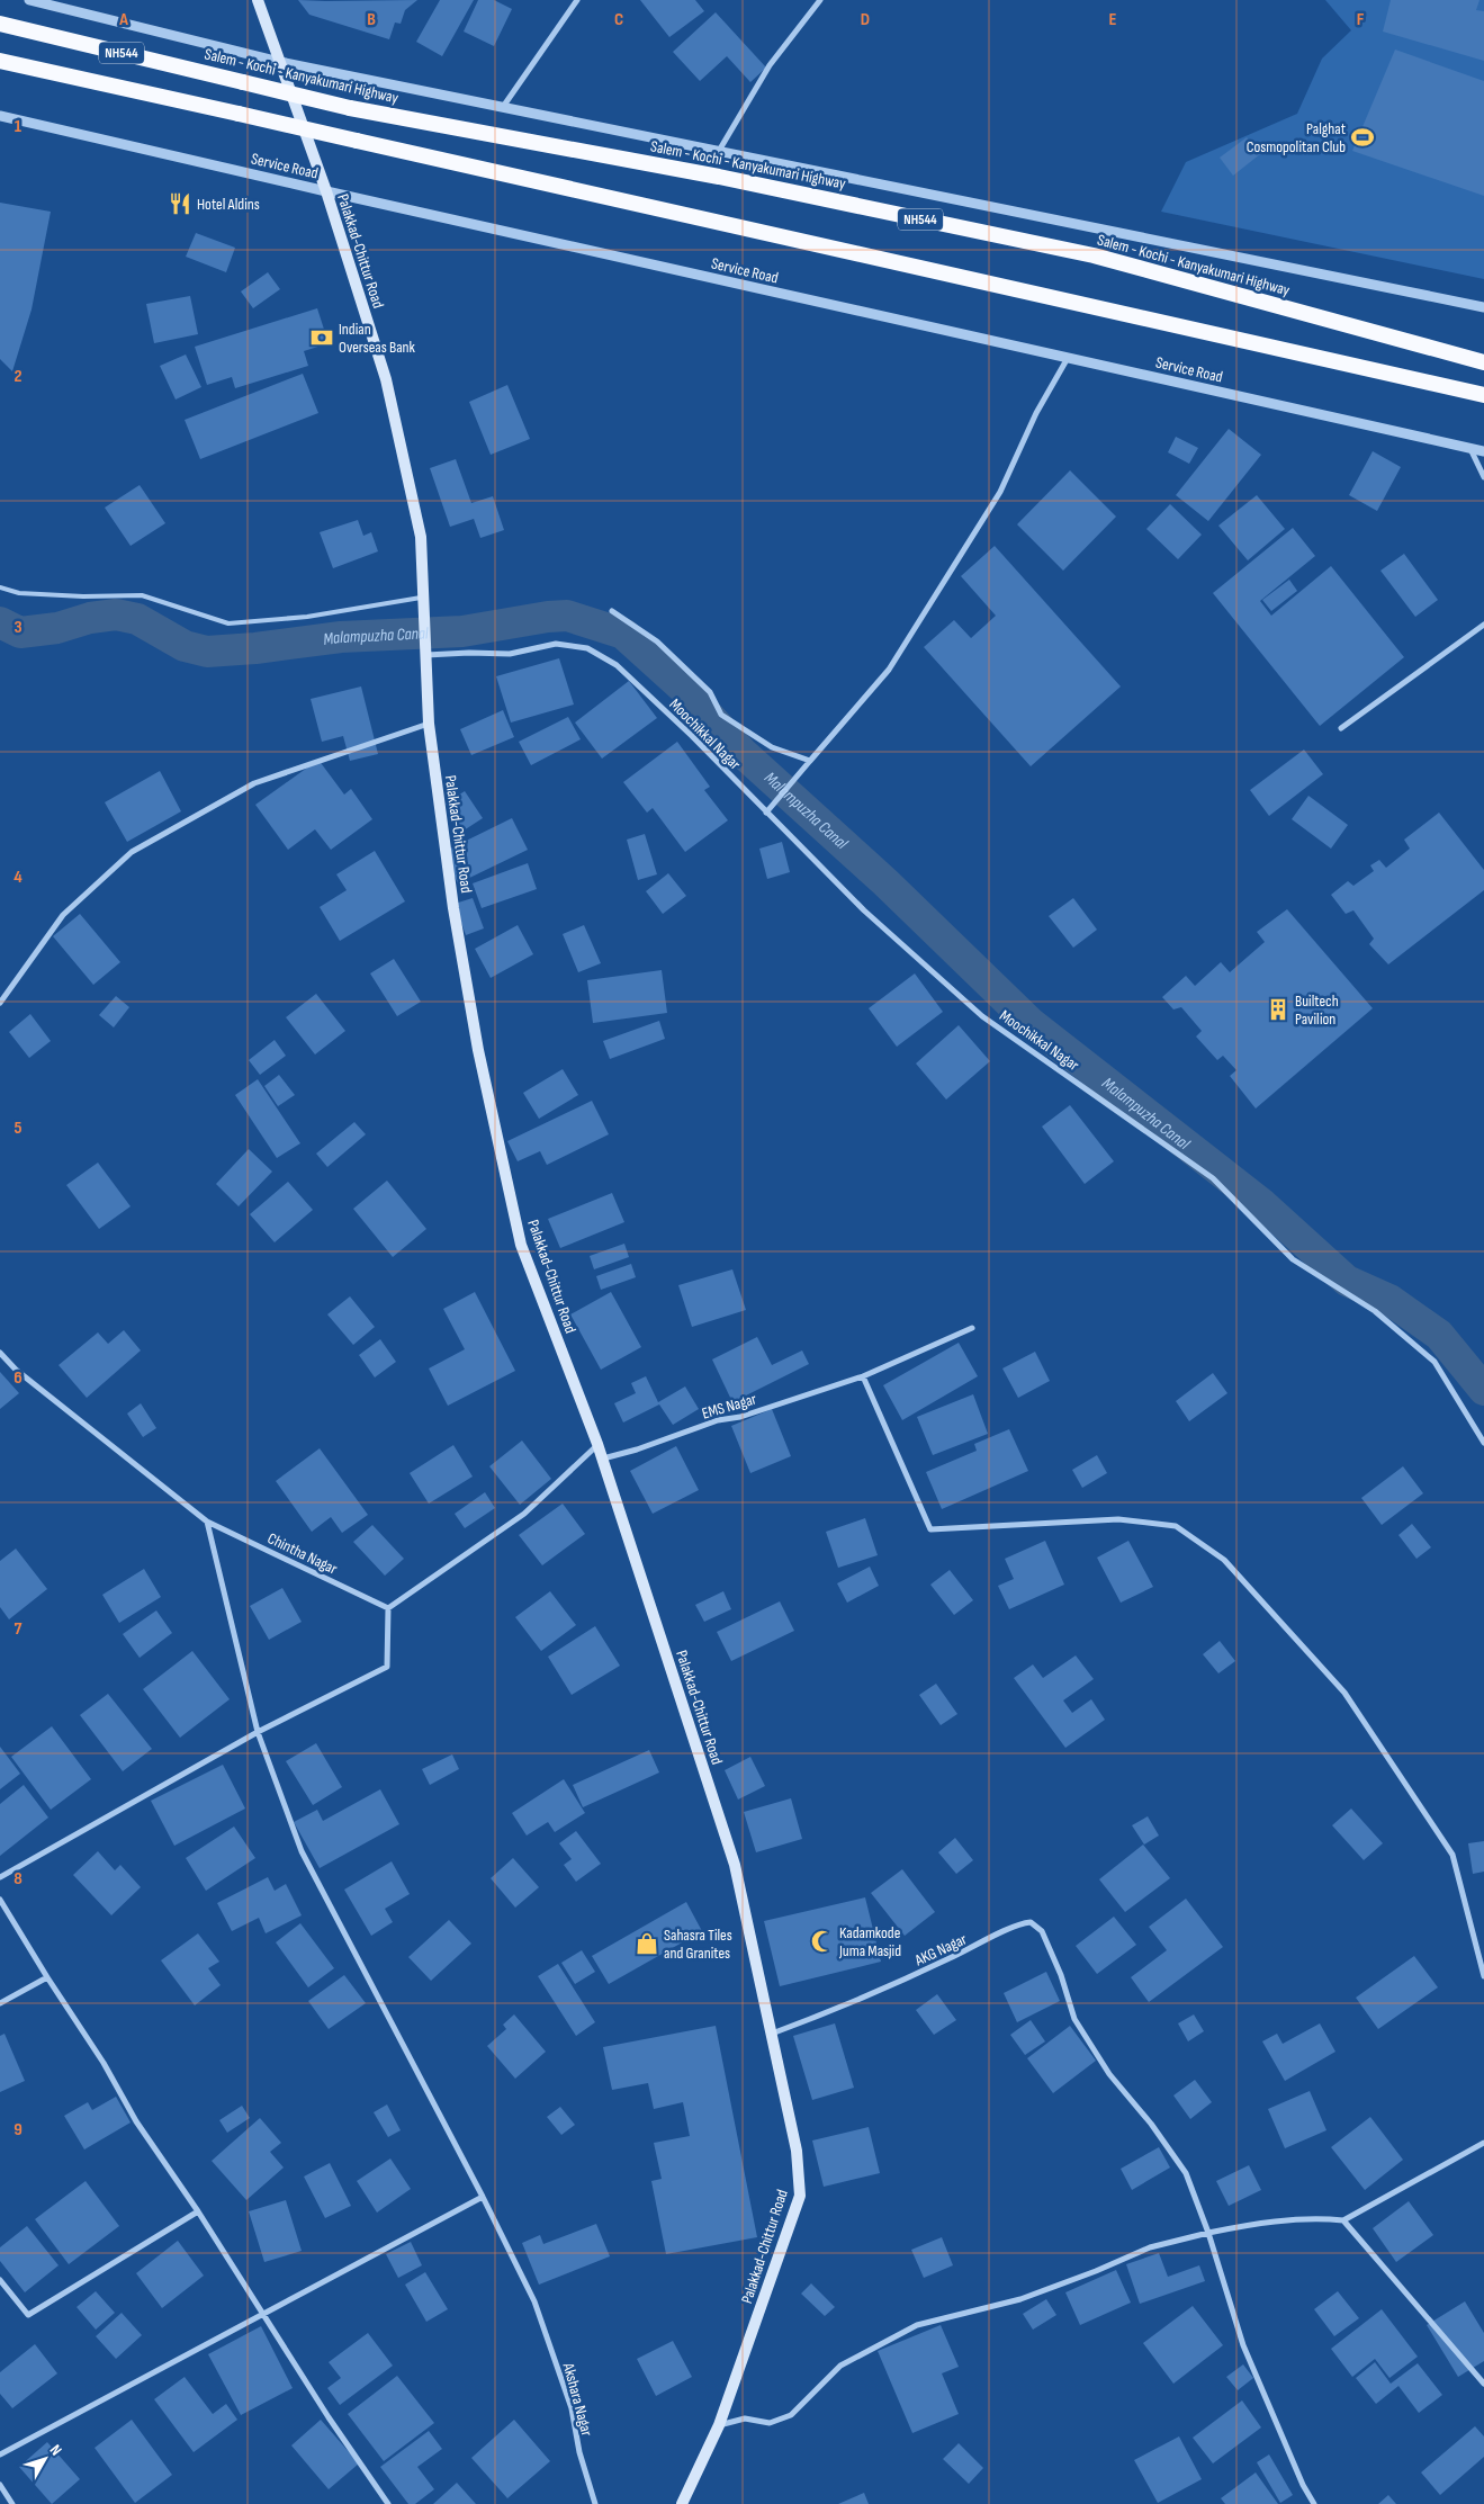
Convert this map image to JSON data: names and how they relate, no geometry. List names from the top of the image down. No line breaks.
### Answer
{"streets":{"highway":["NH544","Salem - Kochi - Kanyakumari Highway"],"main road":["Palakkad-Chittur Road"],"street":["Service Road","Moochikkal Nagar","EMS Nagar","Chintha Nagar","AKG Nagar","Akshara Nagar"]},"crossings":[["Service Road","Palakkad-Chittur Road"],["Palakkad-Chittur Road","Moochikkal Nagar"],["Palakkad-Chittur Road","EMS Nagar"],["Palakkad-Chittur Road","AKG Nagar"],["Chintha Nagar","Akshara Nagar"]],"water":["Malampuzha Canal"],"places":{"sports":["Palghat Cosmopolitan Club"],"restaurant":["Hotel Aldins"],"bank":["Indian Overseas Bank"],"building":["Builtech Pavilion"],"mosque":["Kadamkode Juma Masjid"],"shop":["Sahasra Tiles and Granites"]},"north":"top right","grid":{"columns":["A","B","C","D","E","F"],"rows":["1","2","3","4","5","6","7","8","9"]}}
